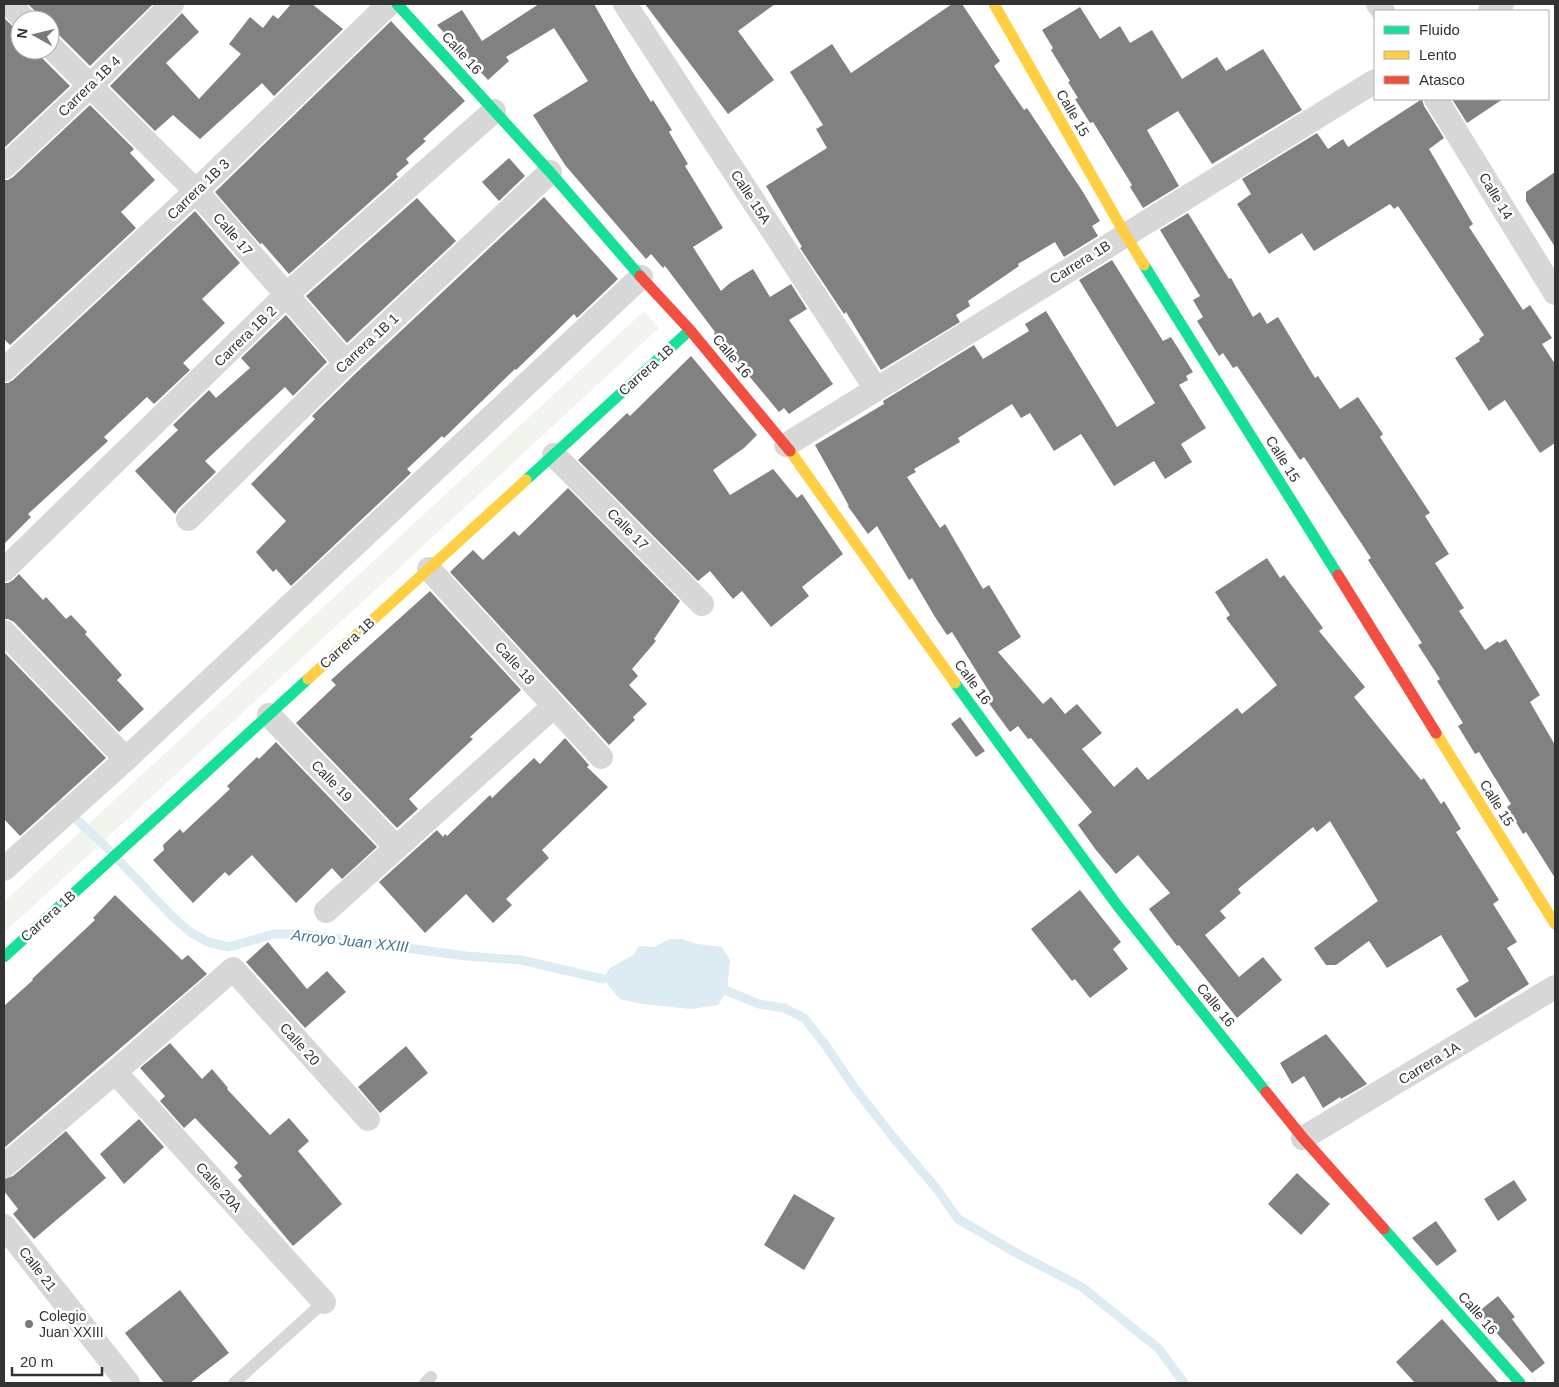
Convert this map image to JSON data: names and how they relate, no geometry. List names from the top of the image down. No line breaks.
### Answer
{"streets":{"street":["Calle 16","Carrera 1B 4","Calle 15","Carrera 1B 3","Calle 14","Calle 15A","Calle 17","Carrera 1B","Carrera 1B 2","Carrera 1B 1","Calle 18","Calle 19","Calle 20","Carrera 1A","Calle 20A","Calle 21"]},"crossings":[["Calle 16","Carrera 1B"],["Calle 16","Carrera 1B 2"],["Calle 16","Carrera 1B 1"],["Calle 16","Carrera 1A"],["Carrera 1B 4","Calle 17"],["Calle 15","Carrera 1B"],["Carrera 1B 3","Calle 17"],["Calle 15A","Carrera 1B"],["Calle 17","Carrera 1B"],["Calle 17","Carrera 1B 2"],["Calle 17","Carrera 1B 1"],["Carrera 1B","Calle 18"],["Carrera 1B","Calle 19"],["Calle 20","Calle 20A"]],"water":["Arroyo Juan XXIII"],"places":["Colegio Juan XXIII"],"legend":["Fluido","Lento","Atasco"],"scale_bar":"20 m","north":"left"}
